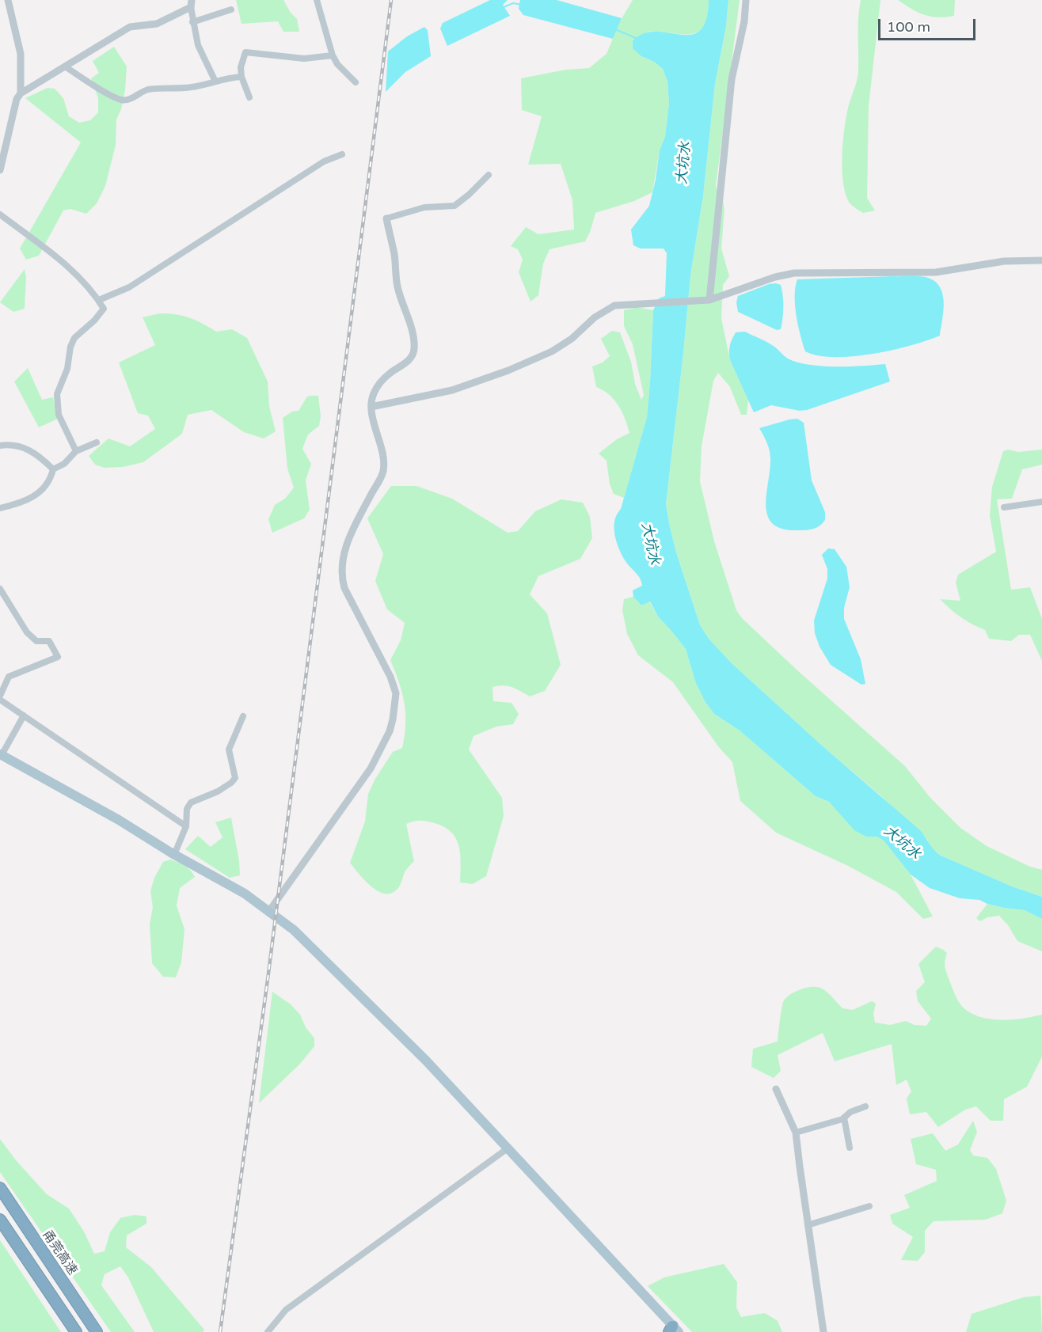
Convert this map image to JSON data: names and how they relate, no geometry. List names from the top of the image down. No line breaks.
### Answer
{"streets":{"highway":["甬莞高速"]},"water":["大坑水"],"scale_bar":"100 m"}
